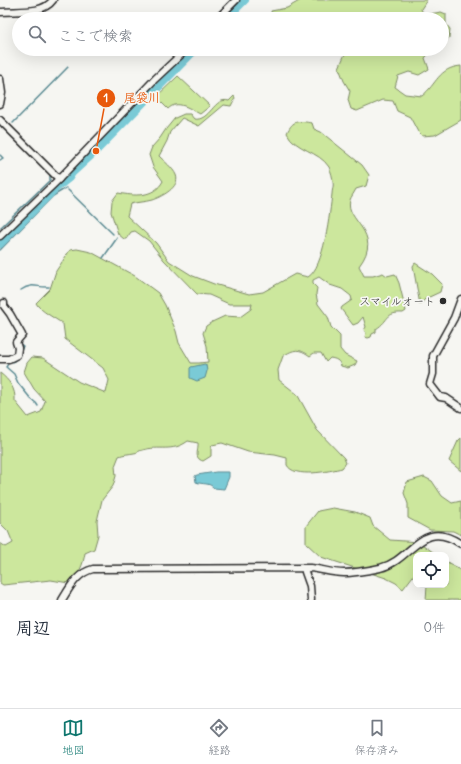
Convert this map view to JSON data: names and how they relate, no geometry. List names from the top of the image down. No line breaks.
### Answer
{"places":["尾袋川","スマイルオート"],"page":{"search":"ここで検索","heading":["周辺","0件"],"nav":["地図","経路","保存済み"]}}
